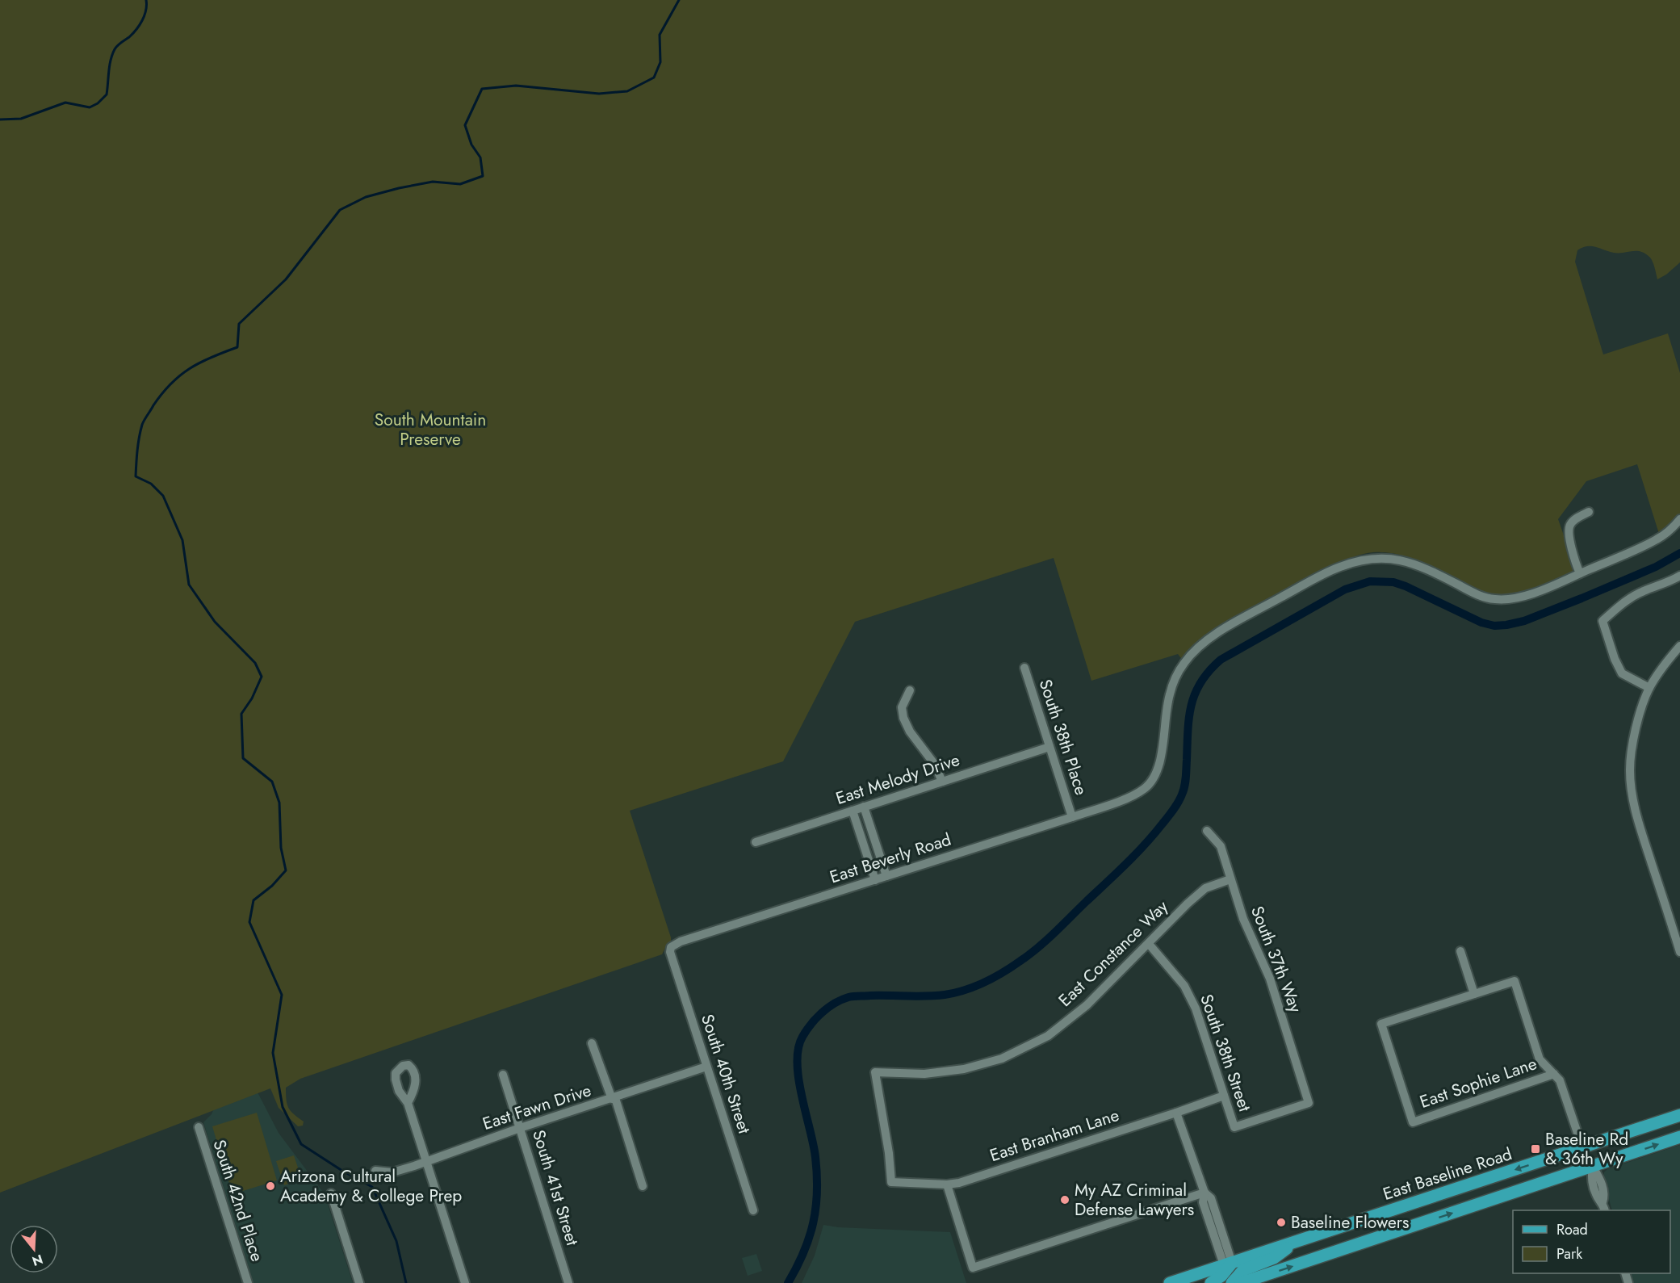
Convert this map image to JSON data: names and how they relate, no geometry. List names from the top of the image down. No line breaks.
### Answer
{"streets":{"main road":["East Baseline Road"],"street":["South 38th Place","East Melody Drive","East Beverly Road","East Constance Way","South 37th Way","South 38th Street","South 40th Street","East Sophie Lane","East Fawn Drive","East Branham Lane","South 41st Street","South 42nd Place"]},"crossings":[["South 38th Place","East Melody Drive"],["South 38th Place","East Beverly Road"],["East Beverly Road","South 40th Street"],["East Constance Way","South 37th Way"],["East Constance Way","South 38th Street"],["East Constance Way","East Branham Lane"],["South 37th Way","South 38th Street"],["South 38th Street","East Branham Lane"],["South 40th Street","East Fawn Drive"],["East Fawn Drive","South 41st Street"]],"parks":["South Mountain Preserve"],"places":{"transit":["Baseline Rd & 36th Wy"],"other":["Arizona Cultural Academy & College Prep","My AZ Criminal Defense Lawyers","Baseline Flowers"]},"legend":["Road","Park"],"north":"bottom"}
